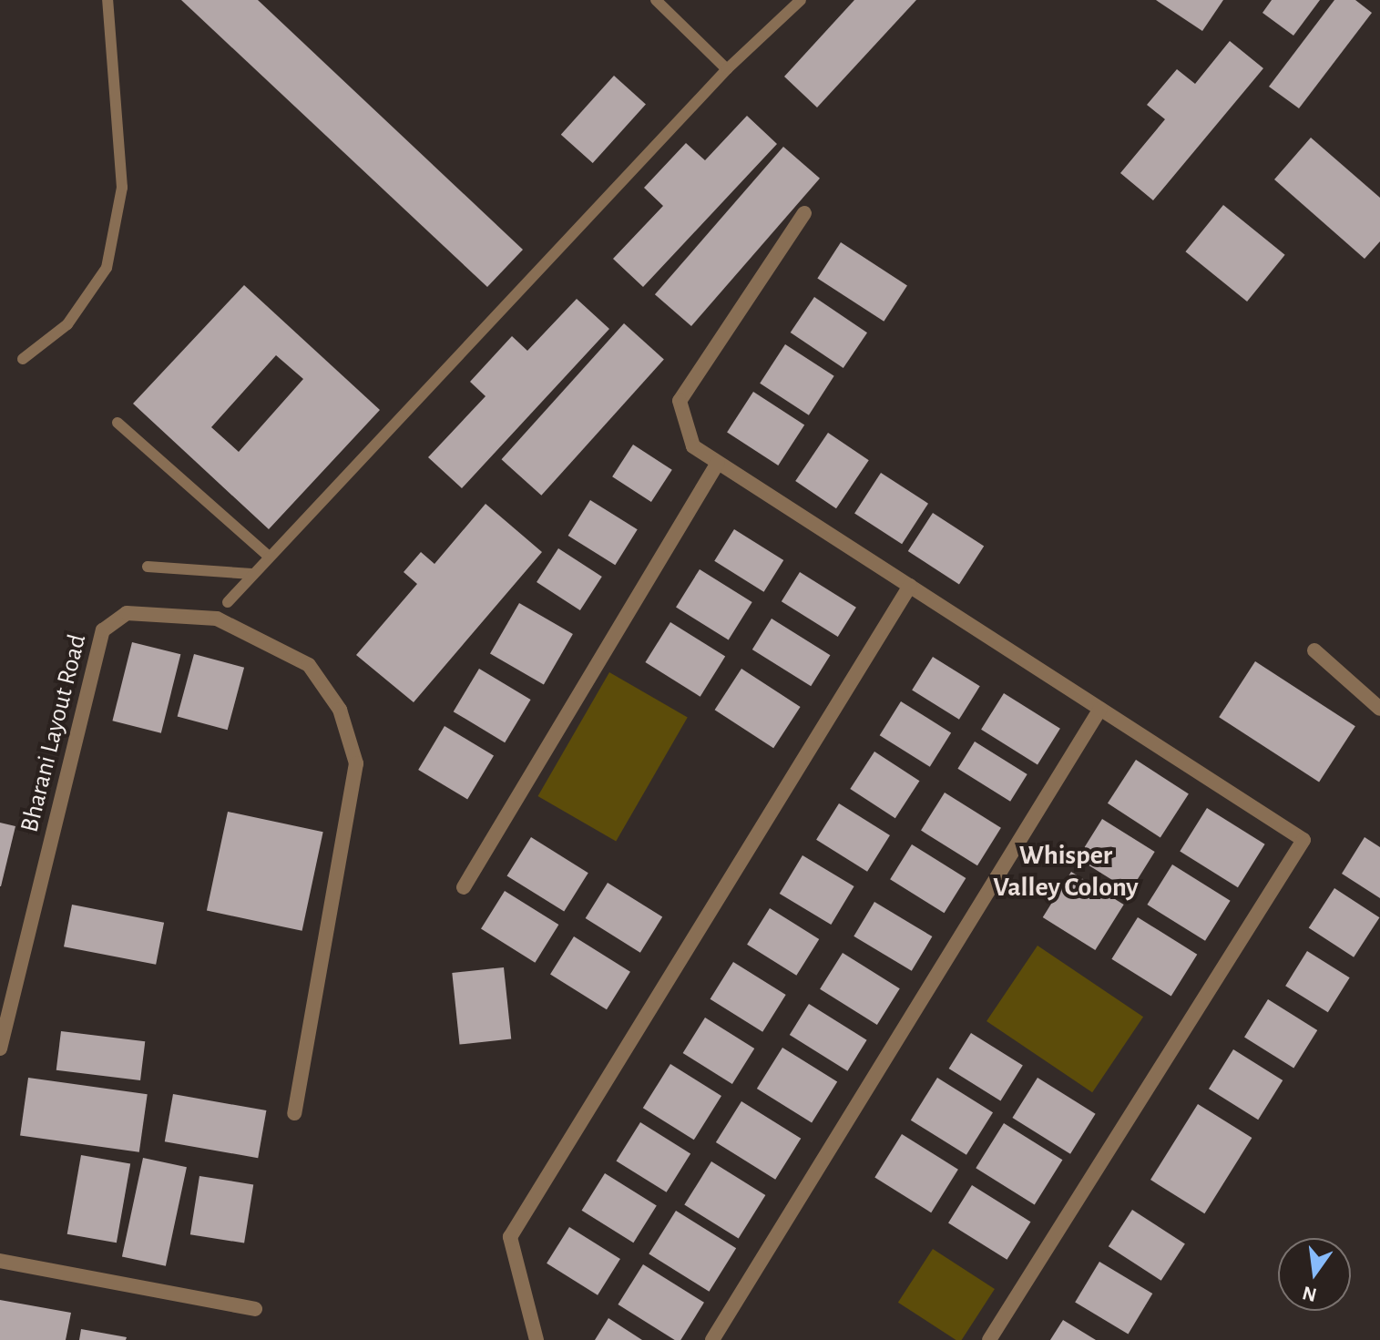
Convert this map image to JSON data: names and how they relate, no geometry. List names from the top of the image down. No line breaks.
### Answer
{"streets":{"street":["Bharani Layout Road"]},"districts":["Whisper Valley Colony"],"north":"bottom"}
